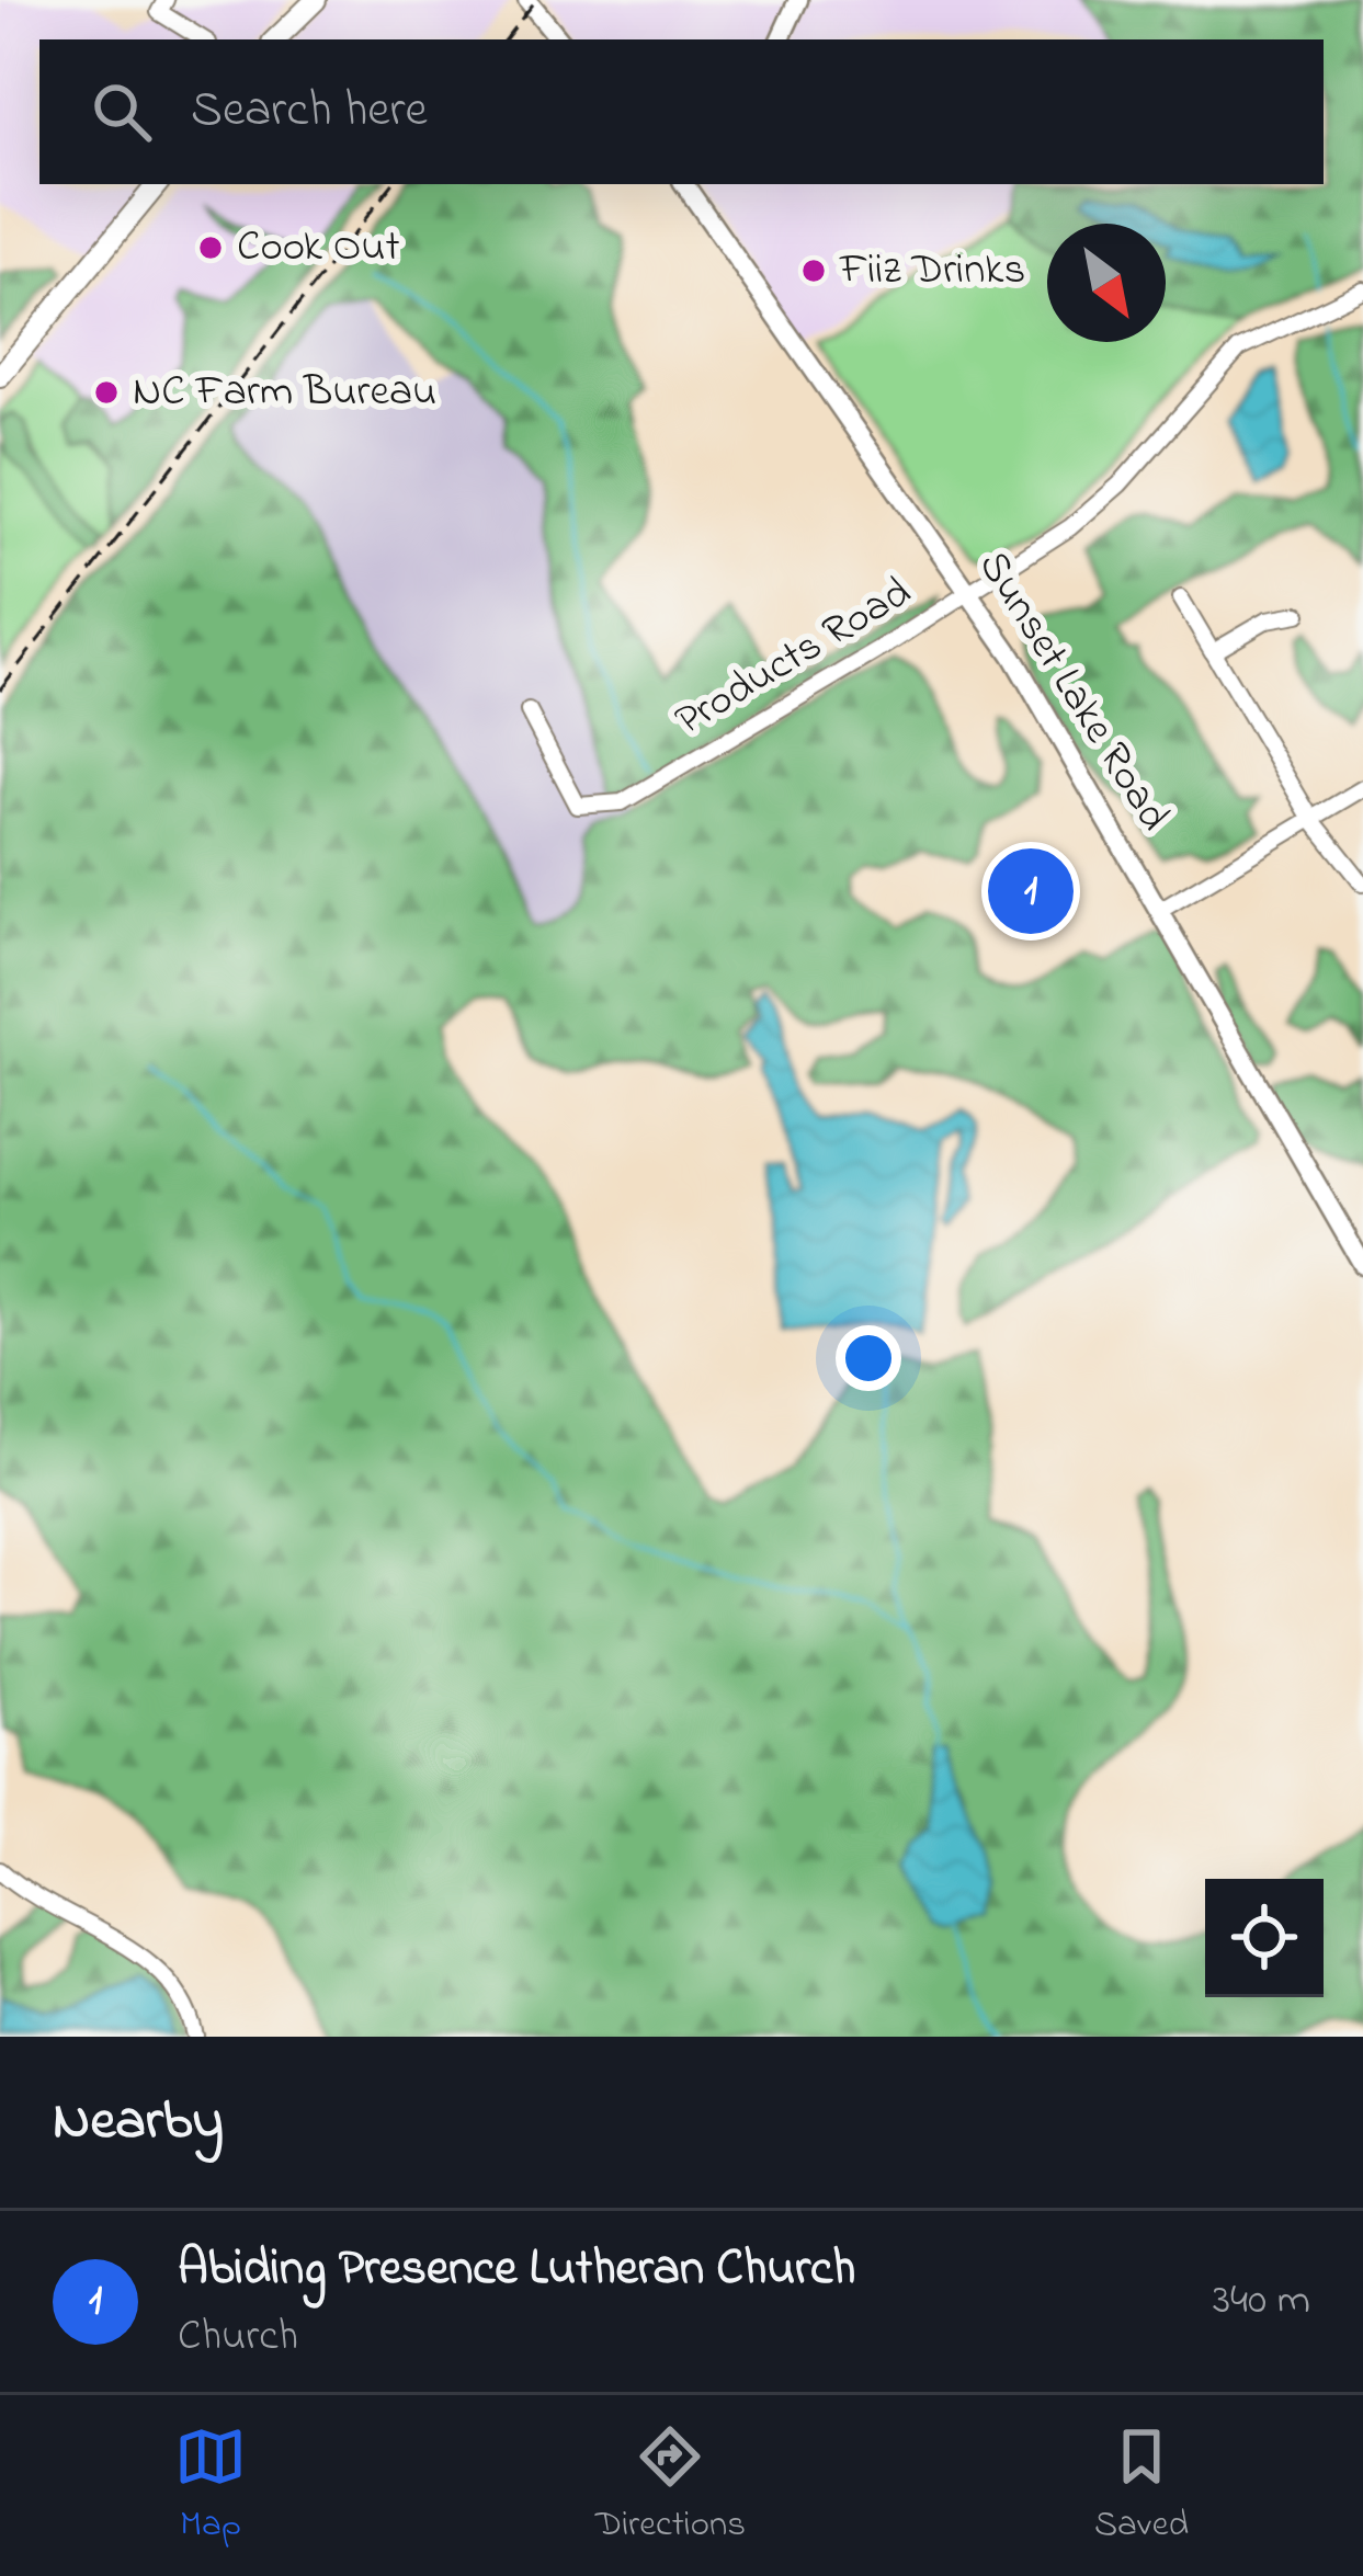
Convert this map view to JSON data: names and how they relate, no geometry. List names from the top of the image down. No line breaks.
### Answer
{"streets":{"main road":["Sunset Lake Road"],"street":["Products Road"]},"crossings":[["Products Road","Sunset Lake Road"]],"places":["Cook Out","Fiiz Drinks","NC Farm Bureau"],"north":"bottom right","page":{"search":"Search here","pins":"1","heading":"Nearby","list":[{"mark":"1","name":"Abiding Presence Lutheran Church","note":"Church","value":"340 m"}],"nav":["Map","Directions","Saved"]}}
